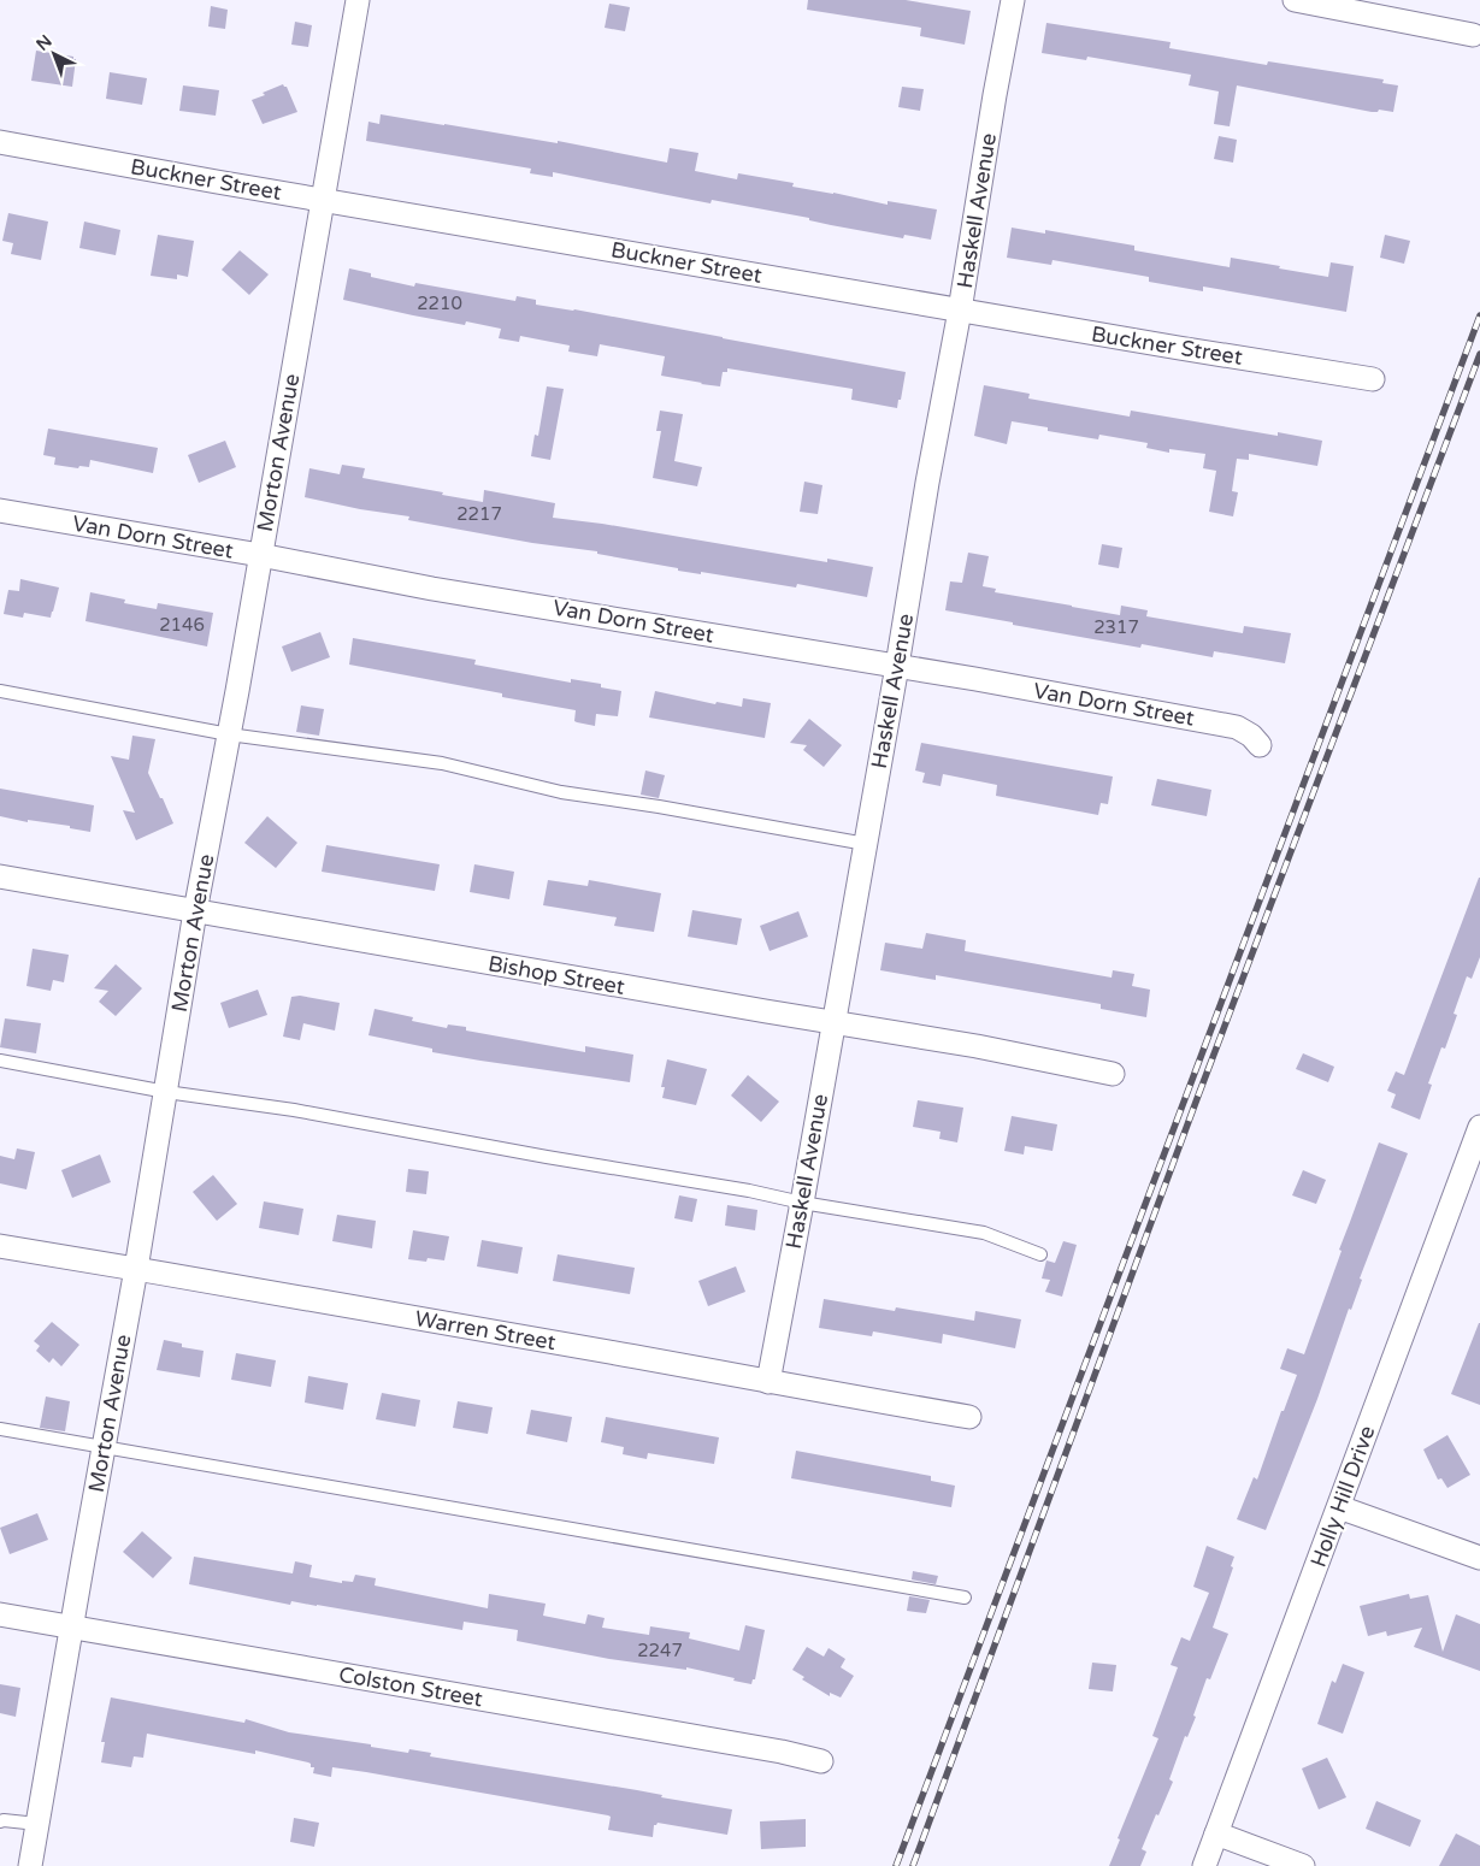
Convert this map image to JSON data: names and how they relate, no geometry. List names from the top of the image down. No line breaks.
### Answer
{"streets":{"street":["Buckner Street","Haskell Avenue","Morton Avenue","Van Dorn Street","Bishop Street","Warren Street","Holly Hill Drive","Colston Street"]},"crossings":[["Buckner Street","Haskell Avenue"],["Buckner Street","Morton Avenue"],["Haskell Avenue","Van Dorn Street"],["Haskell Avenue","Bishop Street"],["Haskell Avenue","Warren Street"],["Morton Avenue","Van Dorn Street"],["Morton Avenue","Bishop Street"],["Morton Avenue","Warren Street"],["Morton Avenue","Colston Street"]],"house_numbers":["2210","2217","2146","2317","2247"],"north":"top left"}
